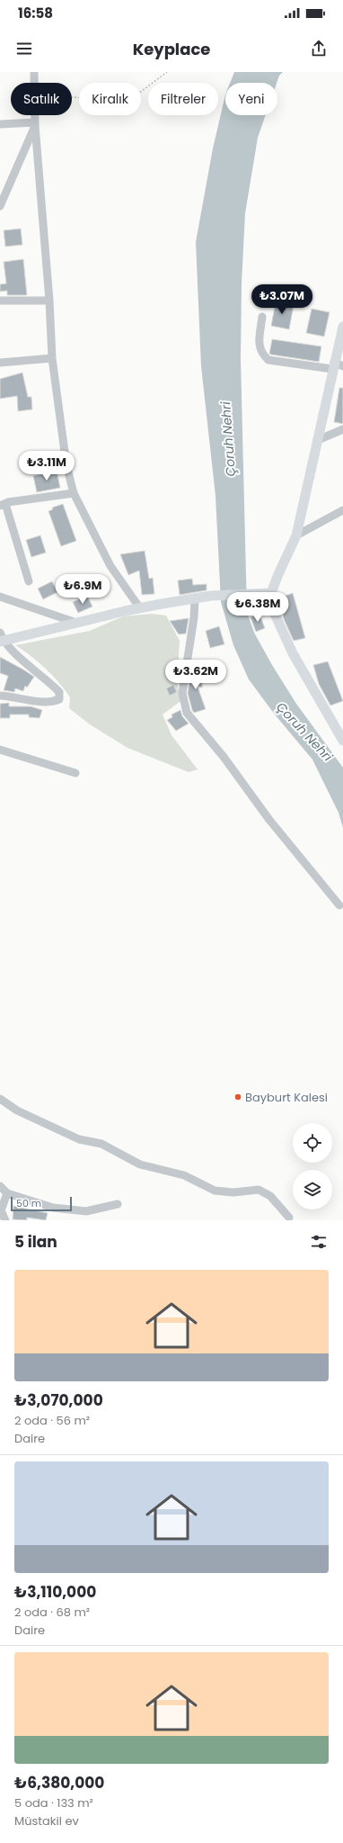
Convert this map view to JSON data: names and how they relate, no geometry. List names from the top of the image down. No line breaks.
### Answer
{"water":["Çoruh Nehri"],"places":["Bayburt Kalesi"],"scale_bar":"50 m","page":{"status":"16:58","header":"Keyplace","chip":["Satılık","Kiralık","Filtreler","Yeni"],"price":["₺3.07M","₺3.11M","₺6.9M","₺6.38M","₺3.62M"],"scale":"50 m","heading":"5 ilan","list":[{"name":"₺3,070,000","note":"2 oda · 56 m² · Daire"},{"name":"₺3,110,000","note":"2 oda · 68 m² · Daire"},{"name":"₺6,380,000","note":"5 oda · 133 m² · Müstakil ev"}]}}
